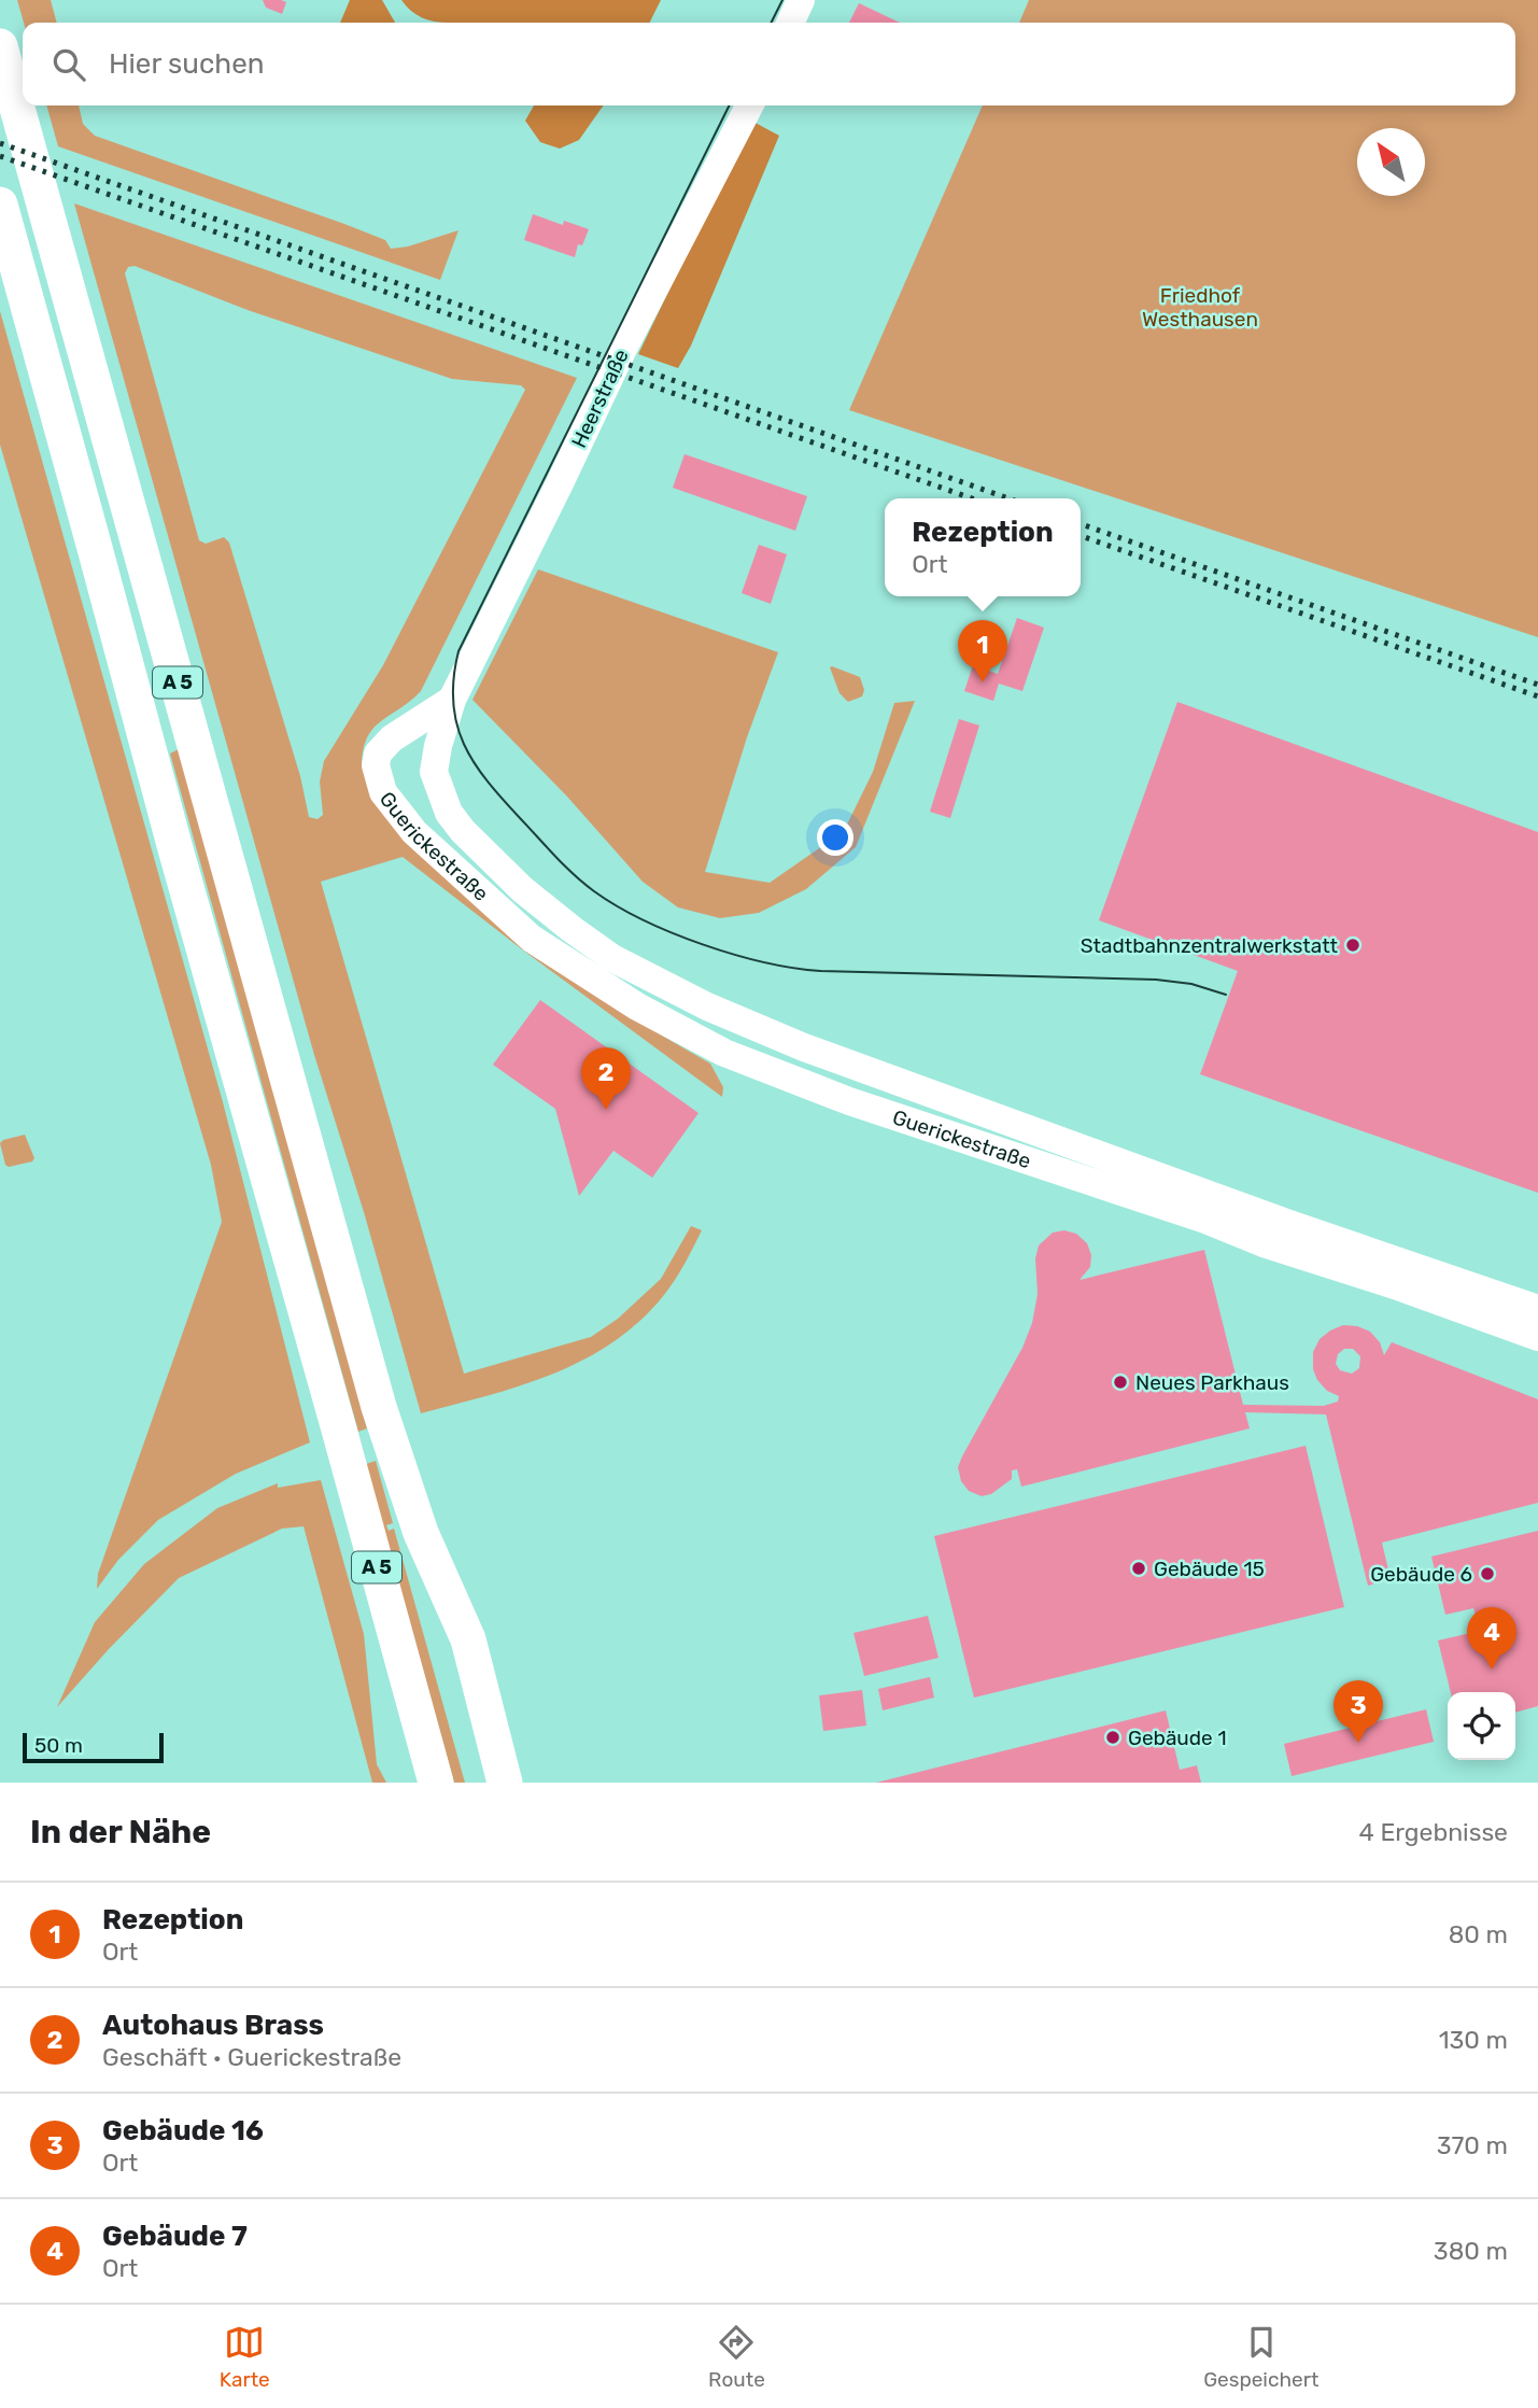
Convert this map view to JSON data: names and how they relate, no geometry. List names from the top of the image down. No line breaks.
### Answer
{"streets":{"highway":["A 5"],"main road":["Heerstraße","Guerickestraße"]},"crossings":[["Heerstraße","Guerickestraße"]],"parks":["Friedhof Westhausen"],"places":["Stadtbahnzentralwerkstatt","Neues Parkhaus","Gebäude 15","Gebäude 6","Gebäude 1"],"scale_bar":"50 m","north":"top left","page":{"search":"Hier suchen","popup":["Rezeption","Ort"],"pins":["1","2","4","3"],"scale":"50 m","heading":["In der Nähe","4 Ergebnisse"],"list":[{"mark":"1","name":"Rezeption","note":"Ort","value":"80 m"},{"mark":"2","name":"Autohaus Brass","note":"Geschäft · Guerickestraße","value":"130 m"},{"mark":"3","name":"Gebäude 16","note":"Ort","value":"370 m"},{"mark":"4","name":"Gebäude 7","note":"Ort","value":"380 m"}],"nav":["Karte","Route","Gespeichert"]}}
